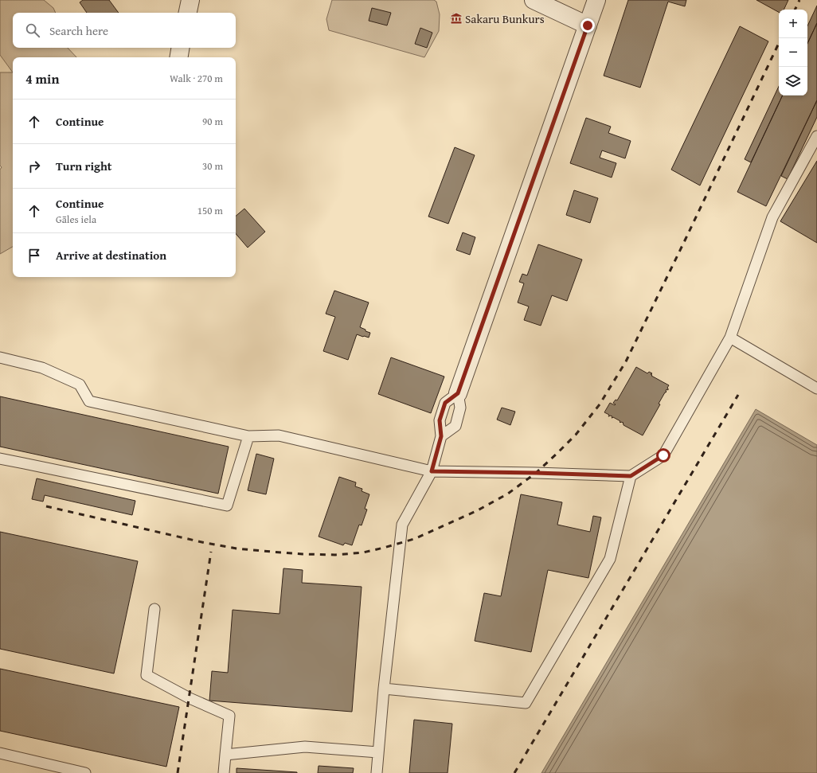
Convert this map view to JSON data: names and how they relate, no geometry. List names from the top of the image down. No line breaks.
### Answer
{"places":{"museum":["Sakaru Bunkurs"]},"page":{"map_buttons":["+","−"],"search":"Search here","heading":["4 min","Walk · 270 m"],"list":[["Continue","90 m"],["Turn right","30 m"],["Continue","Gāles iela","150 m"],"Arrive at destination"]}}
